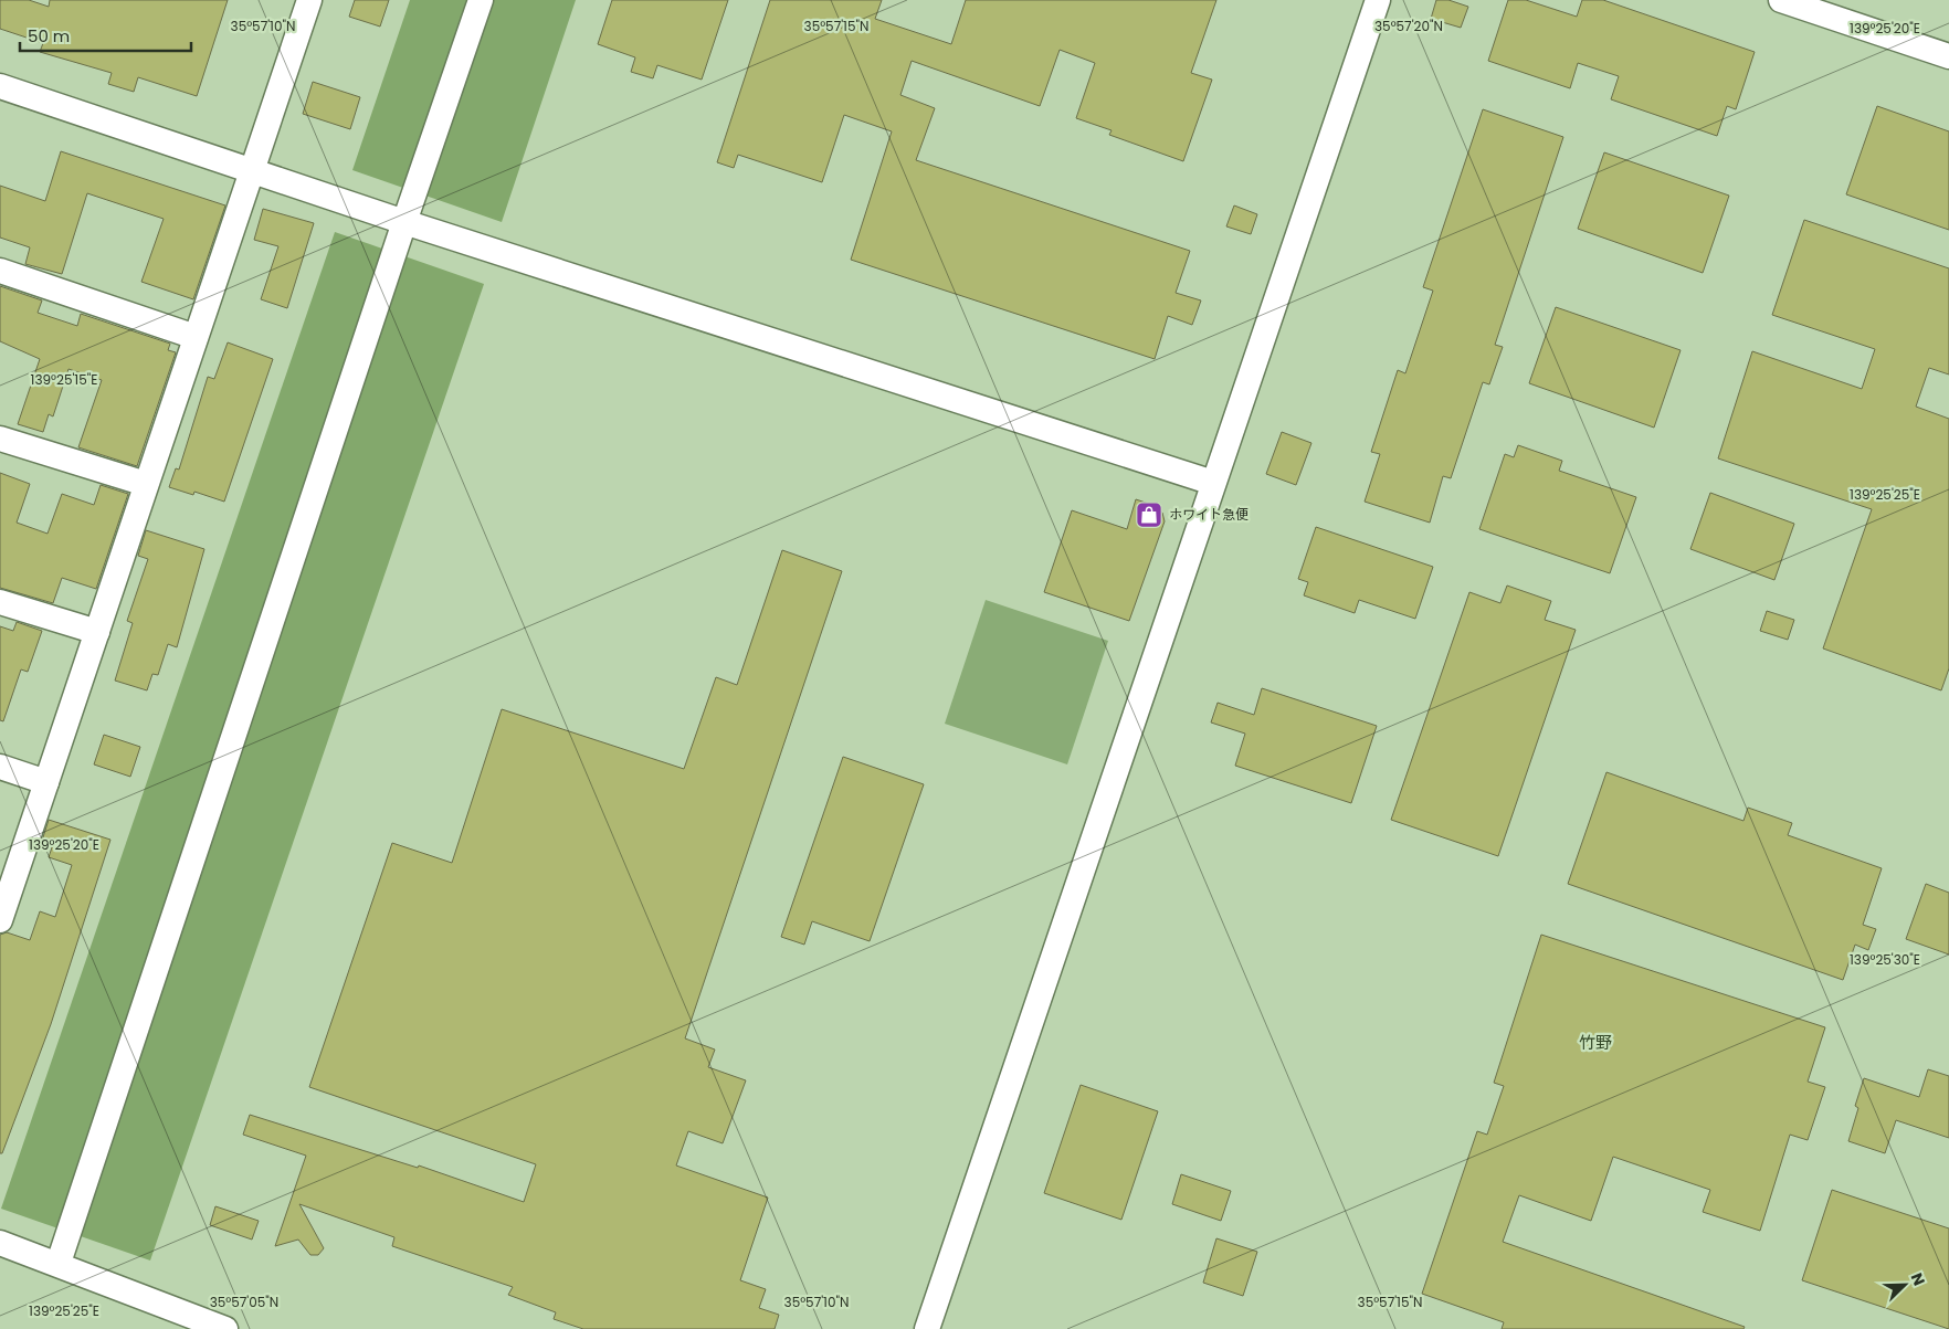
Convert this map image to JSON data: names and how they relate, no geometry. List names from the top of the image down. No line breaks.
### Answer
{"districts":["竹野"],"places":{"shop":["ホワイト急便"]},"scale_bar":"50 m","north":"top right","coordinates":["35°57'10\"N","35°57'15\"N","35°57'20\"N","139°25'20\"E","139°25'15\"E","139°25'25\"E","139°25'30\"E","35°57'05\"N"]}
